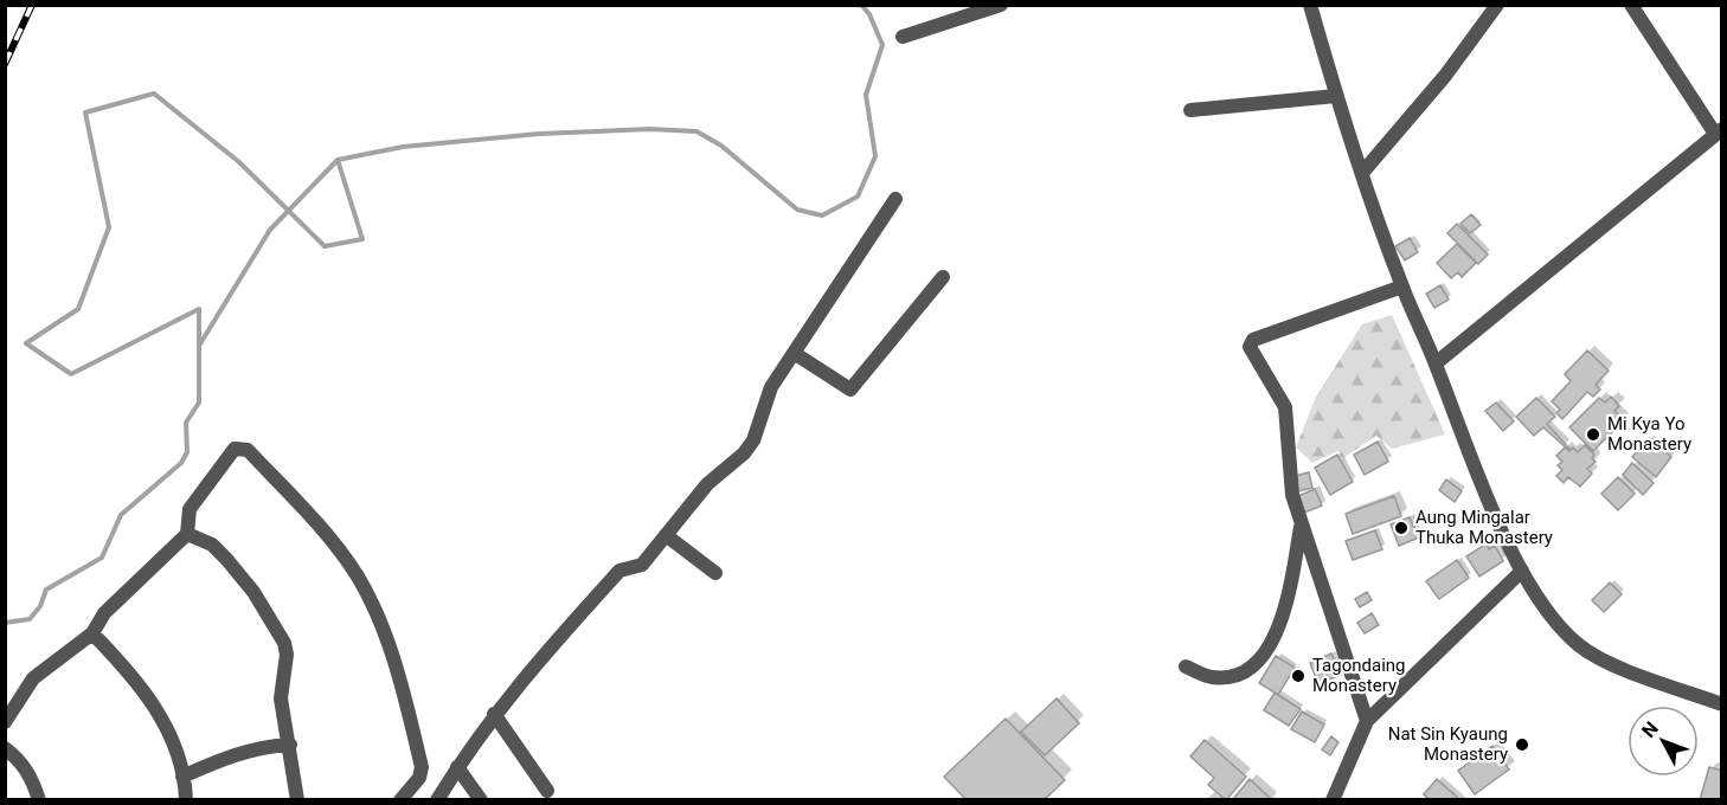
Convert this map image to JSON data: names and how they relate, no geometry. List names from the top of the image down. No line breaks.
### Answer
{"places":["Mi Kya Yo Monastery","Aung Mingalar Thuka Monastery","Tagondaing Monastery","Nat Sin Kyaung Monastery"],"north":"top left"}
